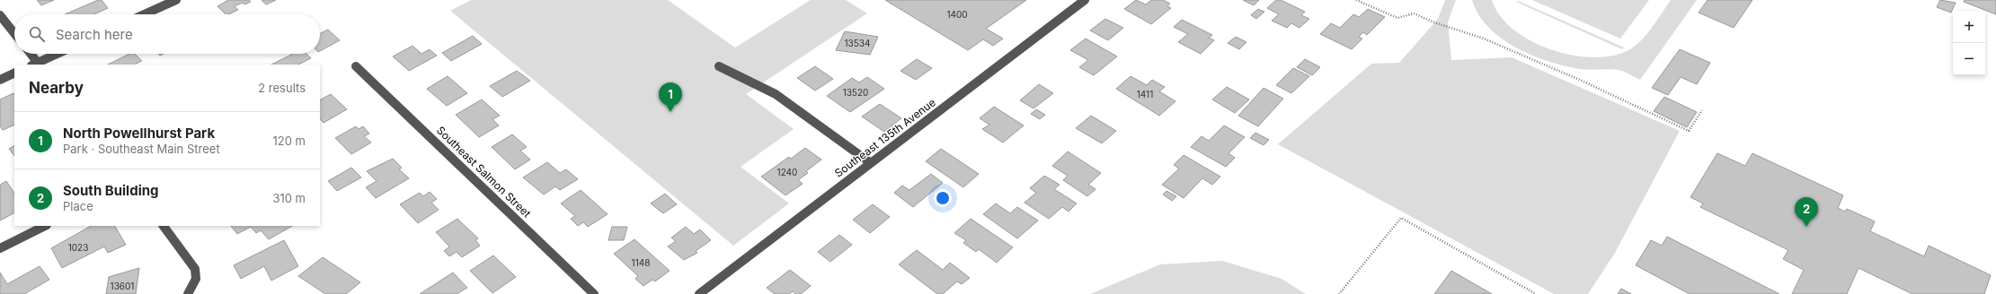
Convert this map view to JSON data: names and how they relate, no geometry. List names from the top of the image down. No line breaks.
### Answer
{"streets":{"street":["Southeast 135th Avenue","Southeast Salmon Street"]},"house_numbers":["1400","13534","13520","1411","1240","1023","1148","13601"],"page":{"map_buttons":["+","−"],"search":"Search here","heading":["Nearby","2 results"],"pins":["1","2"],"list":[{"mark":"1","name":"North Powellhurst Park","note":"Park · Southeast Main Street","value":"120 m"},{"mark":"2","name":"South Building","note":"Place","value":"310 m"}]}}
